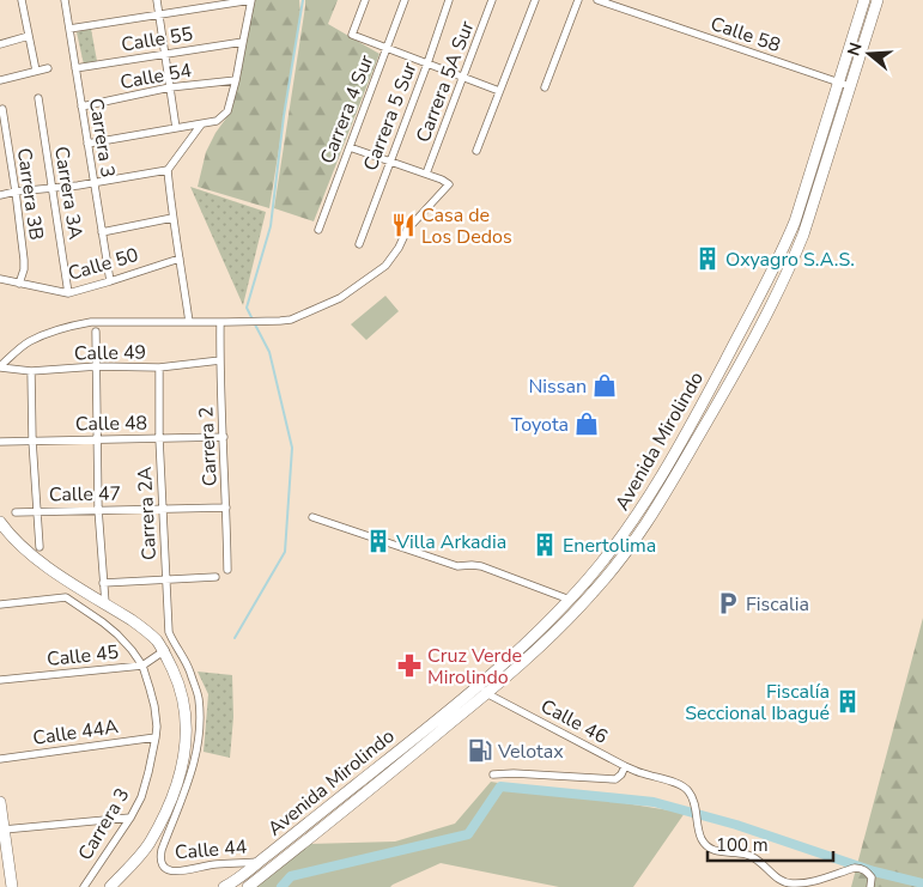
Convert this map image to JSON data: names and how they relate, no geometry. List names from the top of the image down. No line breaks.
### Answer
{"streets":{"main road":["Avenida Mirolindo"],"street":["Calle 58","Calle 55","Calle 54","Carrera 5A Sur","Carrera 4 Sur","Carrera 5 Sur","Carrera 3","Carrera 3A","Carrera 3B","Calle 50","Calle 49","Calle 48","Carrera 2","Calle 47","Carrera 2A","Calle 45","Calle 46","Calle 44A","Calle 44"]},"crossings":[["Calle 58","Avenida Mirolindo"],["Calle 55","Carrera 3"],["Calle 54","Carrera 3"],["Carrera 3","Calle 50"],["Carrera 3","Calle 45"],["Carrera 3","Calle 44A"],["Carrera 3A","Calle 50"],["Carrera 3B","Calle 50"],["Calle 49","Carrera 2"],["Calle 49","Carrera 2A"],["Calle 48","Carrera 2"],["Calle 48","Carrera 2A"],["Avenida Mirolindo","Calle 46"],["Avenida Mirolindo","Calle 44"],["Carrera 2","Calle 47"],["Calle 47","Carrera 2A"],["Carrera 2A","Calle 44"]],"places":{"restaurant":["Casa de Los Dedos"],"building":["Oxyagro S.A.S.","Villa Arkadia","Enertolima","Fiscalía Seccional Ibagué"],"shop":["Nissan","Toyota"],"parking":["Fiscalia"],"pharmacy":["Cruz Verde Mirolindo"],"fuel station":["Velotax"]},"scale_bar":"100 m","north":"left"}
